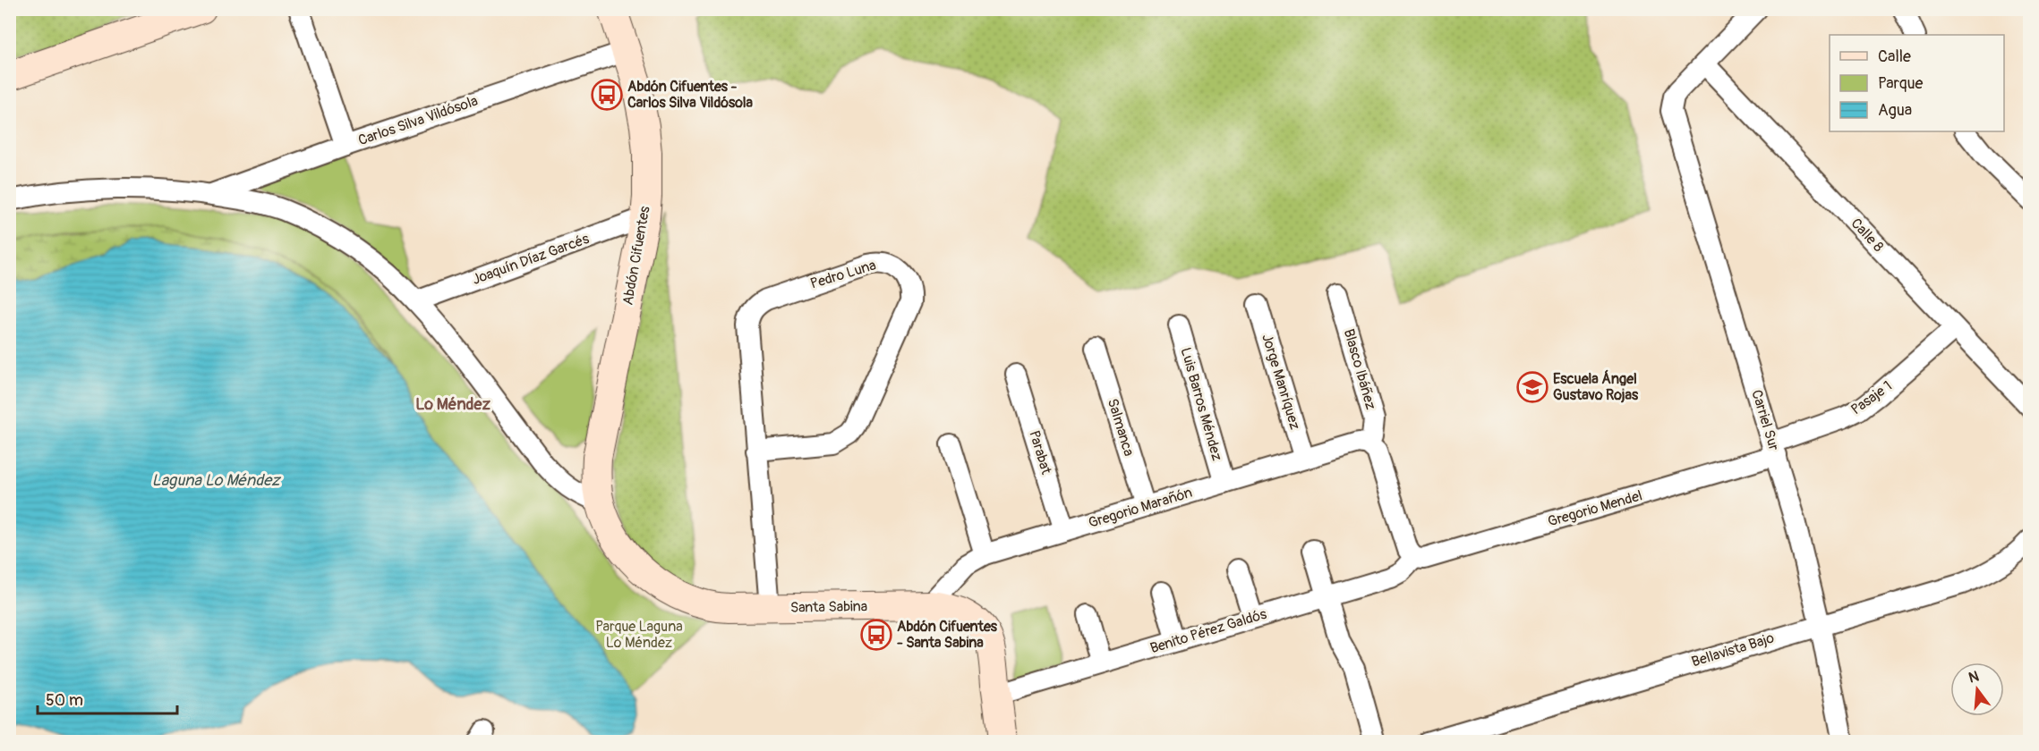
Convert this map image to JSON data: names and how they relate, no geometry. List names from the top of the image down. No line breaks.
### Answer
{"streets":{"street":["Carlos Silva Vildósola","Calle 8","Abdón Cifuentes","Joaquín Díaz Garcés","Pedro Luna","Blasco Ibáñez","Jorge Manríquez","Pasaje 1","Luis Barros Méndez","Carriel Sur","Salmanca","Parabat","Gregorio Marañón","Gregorio Mendel","Santa Sabina","Benito Pérez Galdós","Bellavista Bajo"]},"crossings":[["Carlos Silva Vildósola","Abdón Cifuentes"],["Calle 8","Pasaje 1"],["Calle 8","Carriel Sur"],["Abdón Cifuentes","Joaquín Díaz Garcés"],["Abdón Cifuentes","Santa Sabina"],["Pedro Luna","Santa Sabina"],["Blasco Ibáñez","Gregorio Marañón"],["Jorge Manríquez","Gregorio Marañón"],["Pasaje 1","Carriel Sur"],["Pasaje 1","Gregorio Mendel"],["Luis Barros Méndez","Gregorio Marañón"],["Carriel Sur","Gregorio Mendel"],["Carriel Sur","Bellavista Bajo"],["Salmanca","Gregorio Marañón"],["Parabat","Gregorio Marañón"],["Gregorio Marañón","Santa Sabina"],["Gregorio Mendel","Benito Pérez Galdós"],["Santa Sabina","Benito Pérez Galdós"]],"districts":["Lo Méndez"],"water":["Laguna Lo Méndez"],"parks":["Parque Laguna Lo Méndez"],"places":{"bus stop":["Abdón Cifuentes - Carlos Silva Vildósola","Abdón Cifuentes - Santa Sabina"],"school or university":["Escuela Ángel Gustavo Rojas"]},"legend":["Calle","Parque","Agua"],"scale_bar":"50 m","north":"top"}
